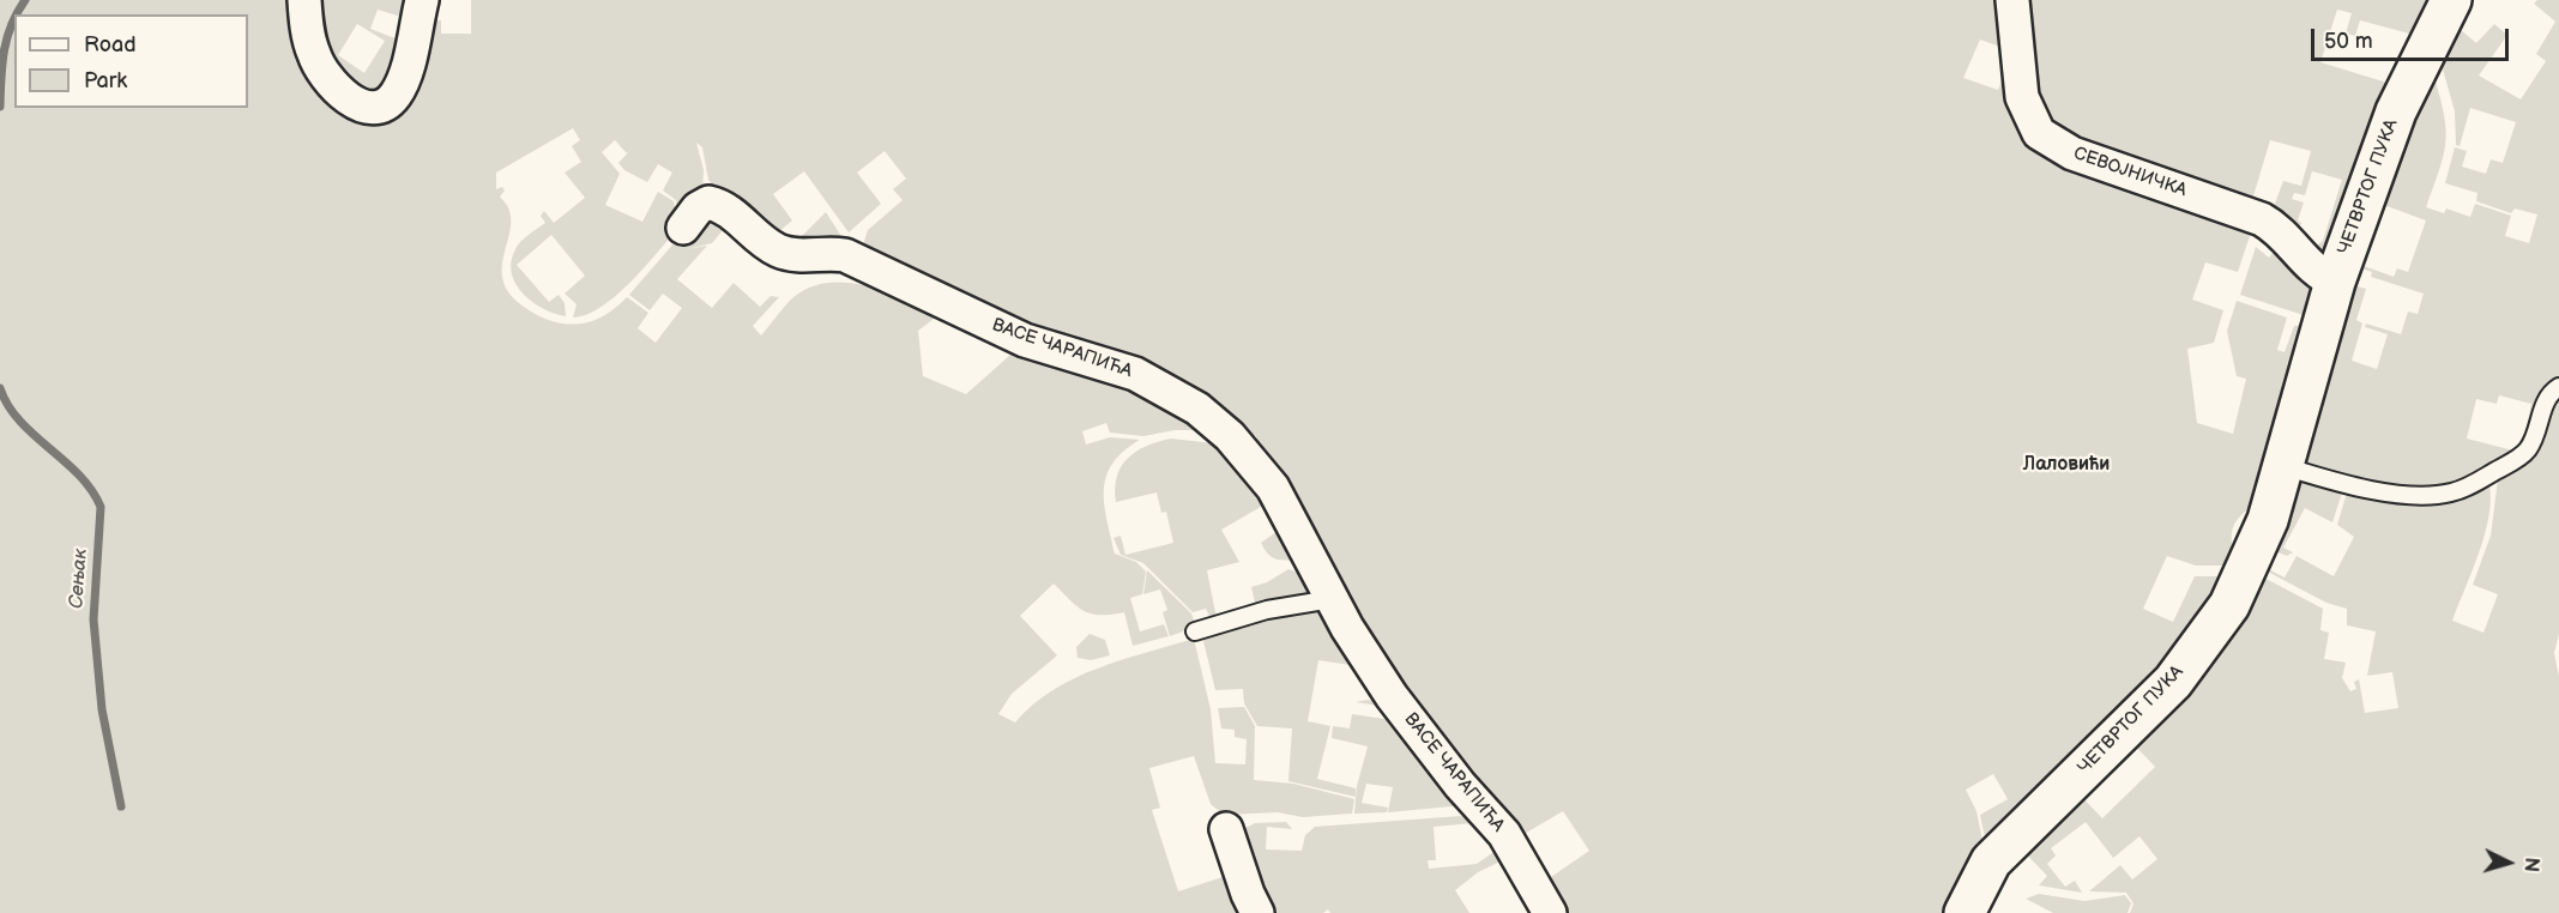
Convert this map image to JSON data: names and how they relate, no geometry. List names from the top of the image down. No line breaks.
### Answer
{"streets":{"street":["СЕВОЈНИЧКА","ЧЕТВРТОГ ПУКА","ВАСЕ ЧАРАПИЋА"]},"crossings":[["СЕВОЈНИЧКА","ЧЕТВРТОГ ПУКА"]],"districts":["Лаловићи"],"water":["Сењак"],"legend":["Road","Park"],"scale_bar":"50 m","north":"right"}
